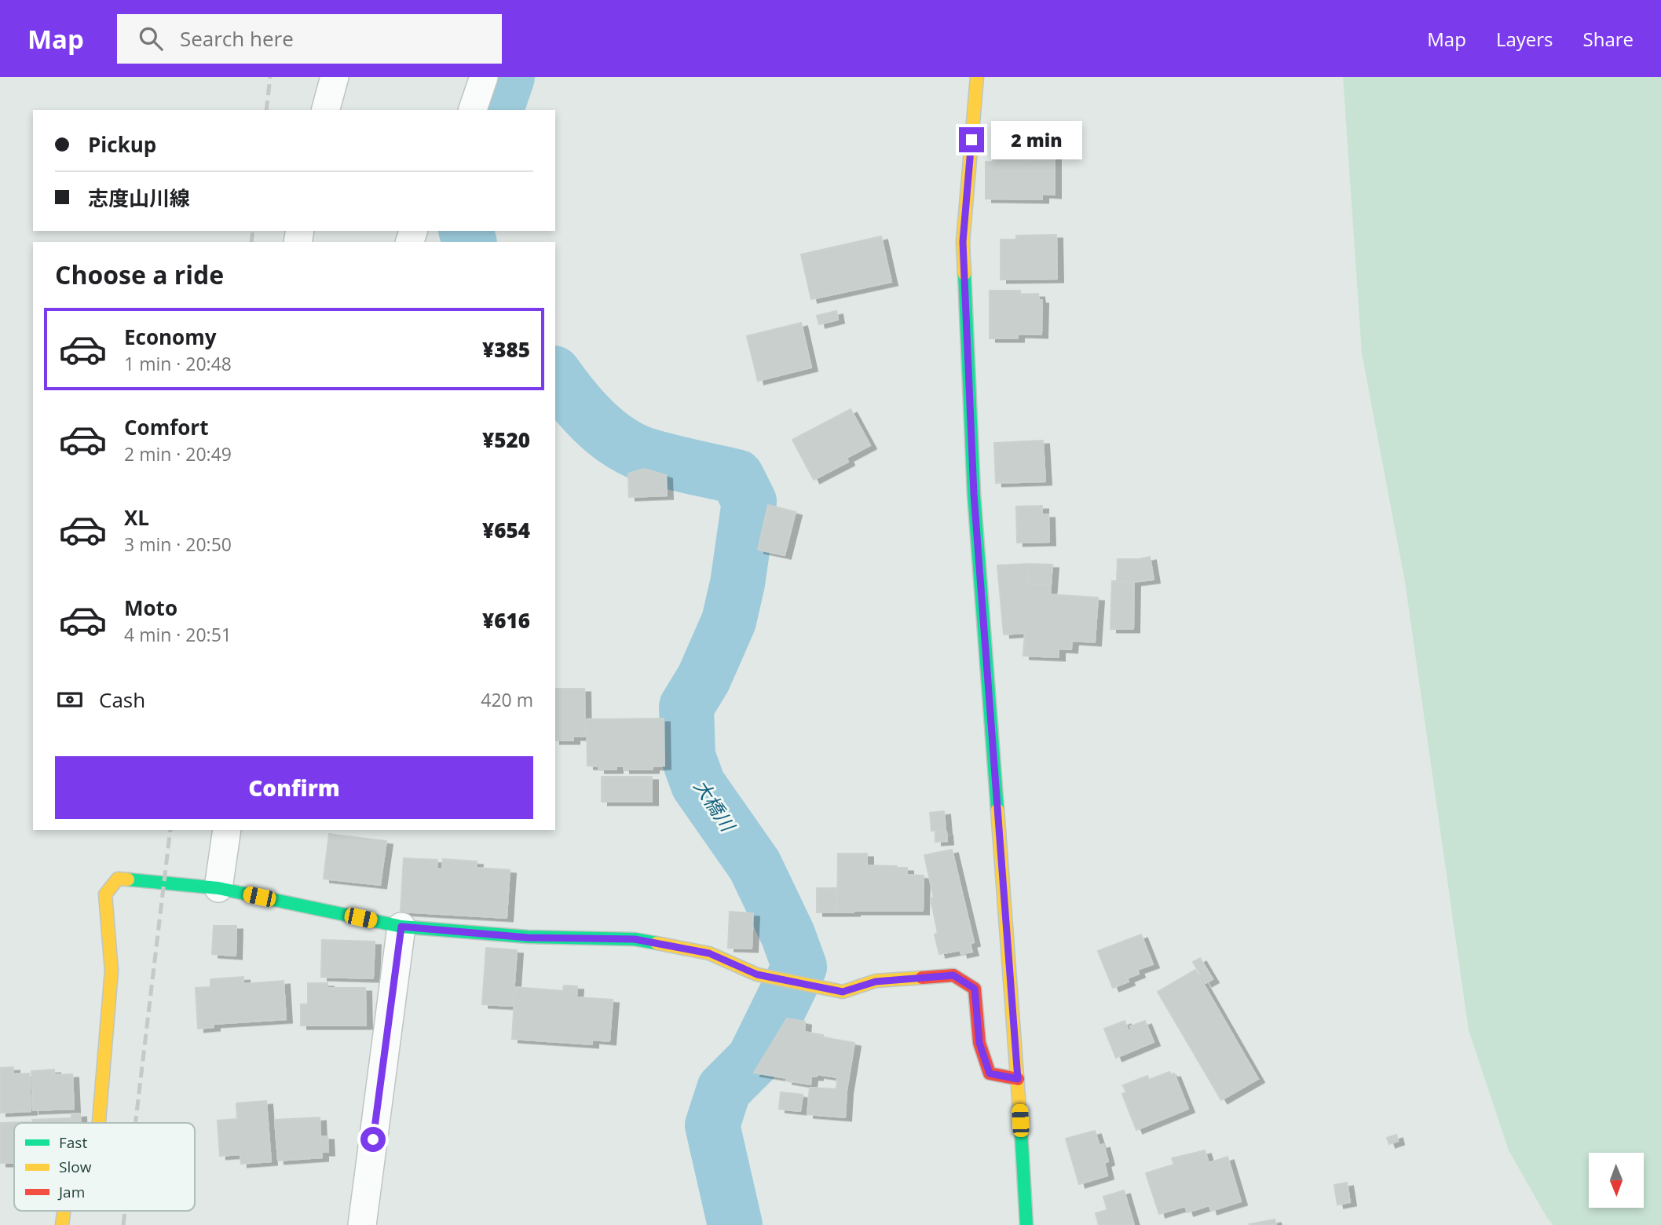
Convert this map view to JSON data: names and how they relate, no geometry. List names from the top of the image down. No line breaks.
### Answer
{"water":["大橋川"],"legend":["Fast","Slow","Jam"],"north":"bottom","page":{"header":"Map","search":"Search here","nav":["Map","Layers","Share"],"banner":["Pickup","志度山川線"],"bubble":"2 min","heading":"Choose a ride","list":[{"name":"Economy","note":"1 min · 20:48","value":"¥385"},{"name":"Comfort","note":"2 min · 20:49","value":"¥520"},{"name":"XL","note":"3 min · 20:50","value":"¥654"},{"name":"Moto","note":"4 min · 20:51","value":"¥616"}],"pay":["Cash","420 m"],"buttons":"Confirm"}}
